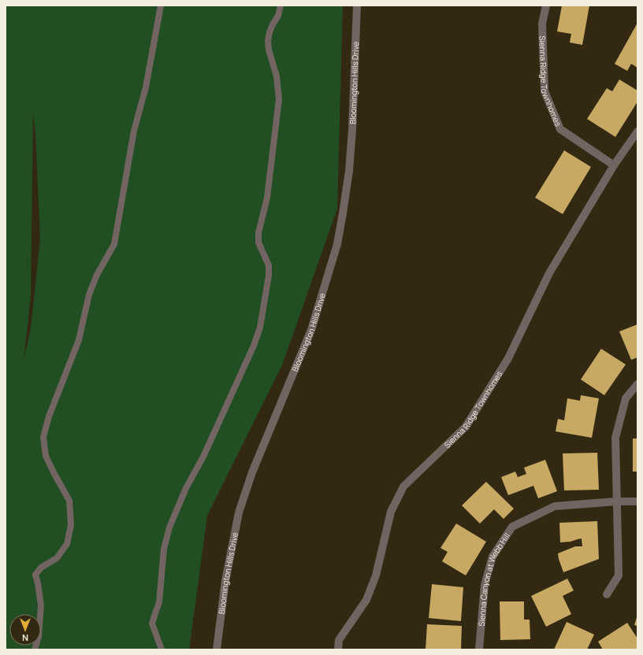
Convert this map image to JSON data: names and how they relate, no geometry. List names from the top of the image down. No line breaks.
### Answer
{"streets":{"street":["Sienna Ridge Townhomes","Bloomington Hills Drive","Sienna Canyon at Webb Hill"]},"north":"bottom"}
